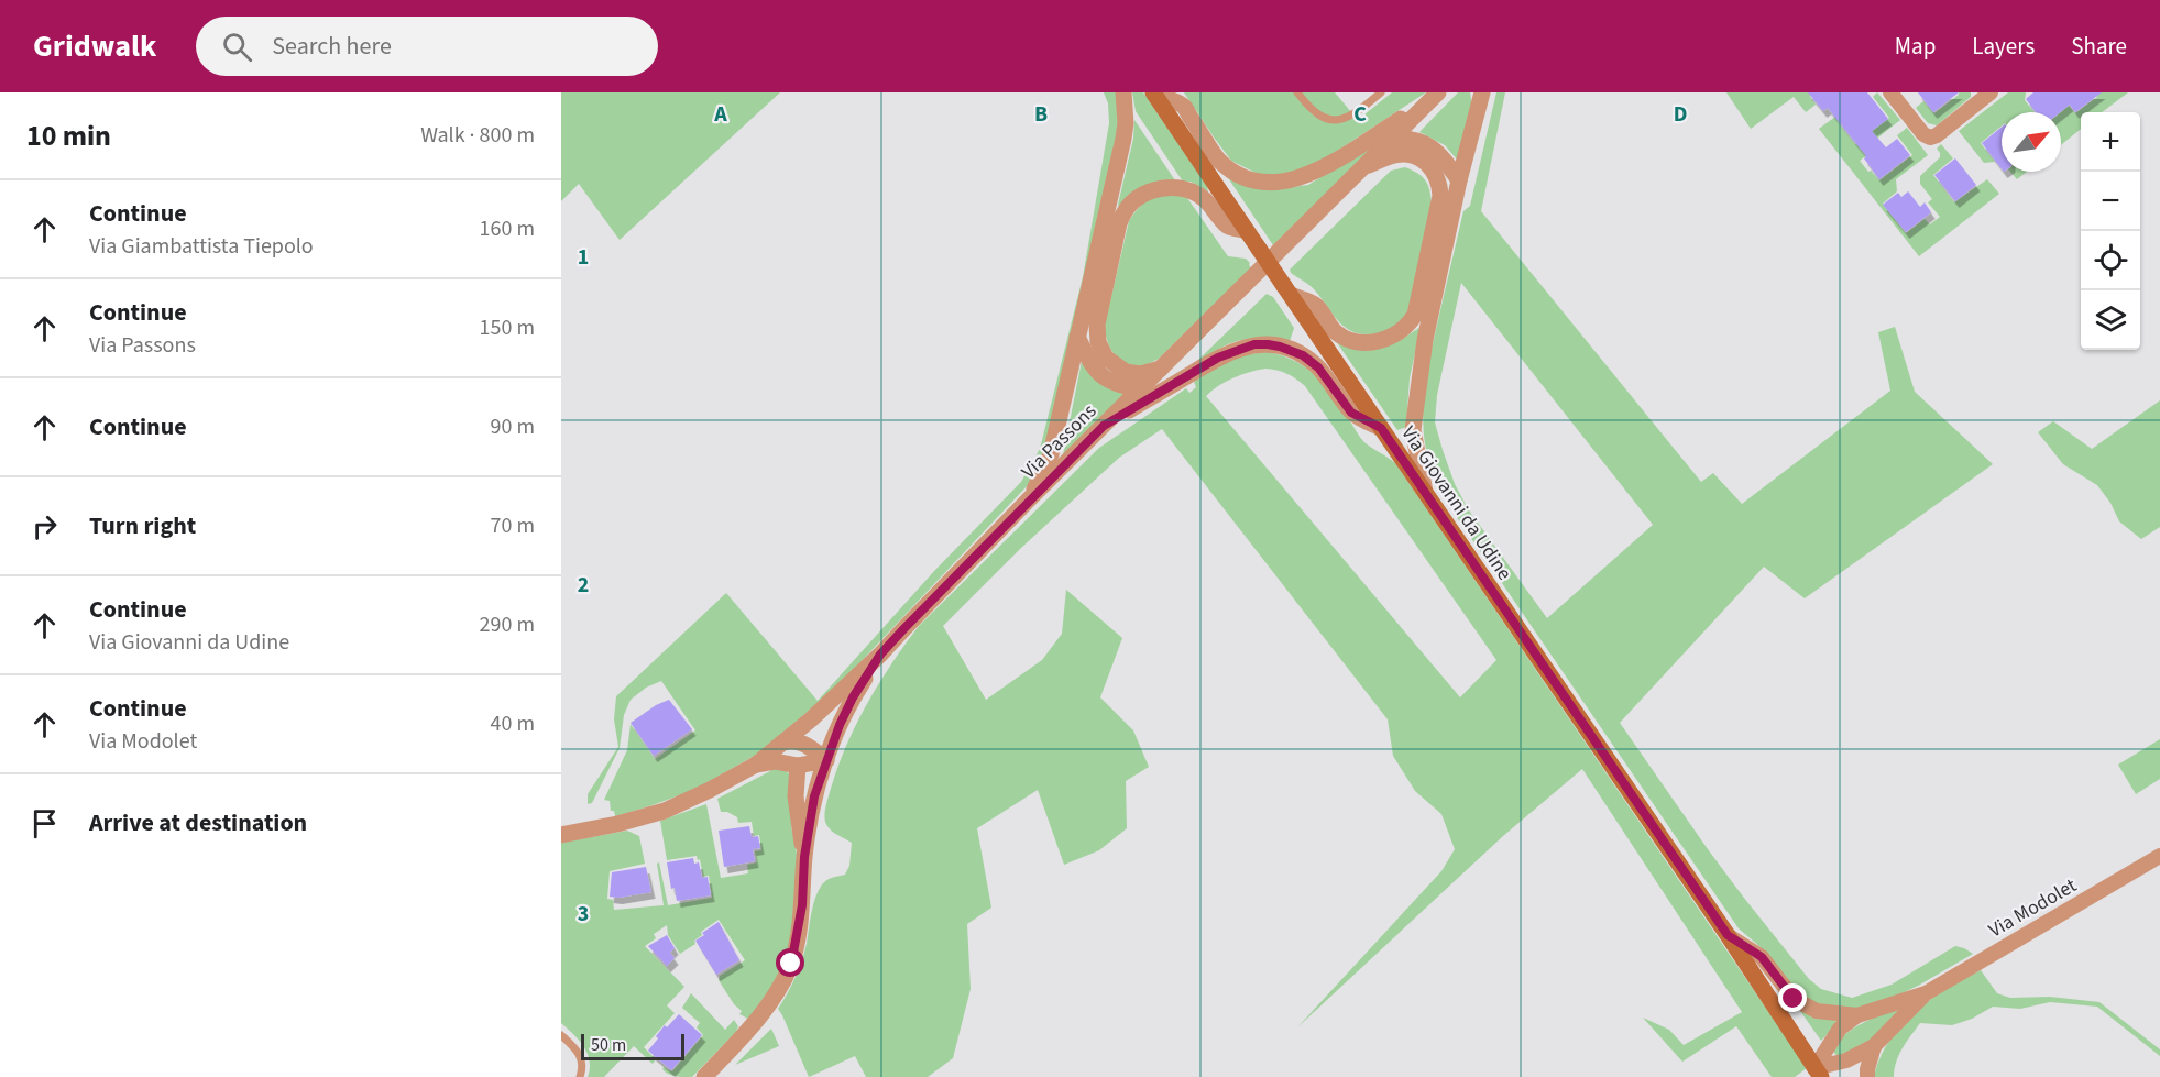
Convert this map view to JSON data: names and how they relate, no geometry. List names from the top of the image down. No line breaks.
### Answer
{"streets":{"main road":["Via Giovanni da Udine"],"street":["Via Passons","Via Modolet"]},"crossings":[["Via Giovanni da Udine","Via Modolet"]],"scale_bar":"50 m","north":"top right","page":{"header":"Gridwalk","search":"Search here","nav":["Map","Layers","Share"],"heading":["10 min","Walk · 800 m"],"map_buttons":["+","−"],"list":[["Continue","Via Giambattista Tiepolo","160 m"],["Continue","Via Passons","150 m"],["Continue","90 m"],["Turn right","70 m"],["Continue","Via Giovanni da Udine","290 m"],["Continue","Via Modolet","40 m"],"Arrive at destination"],"scale":"50 m"},"grid":{"columns":["A","B","C","D"],"rows":["1","2","3"]}}
